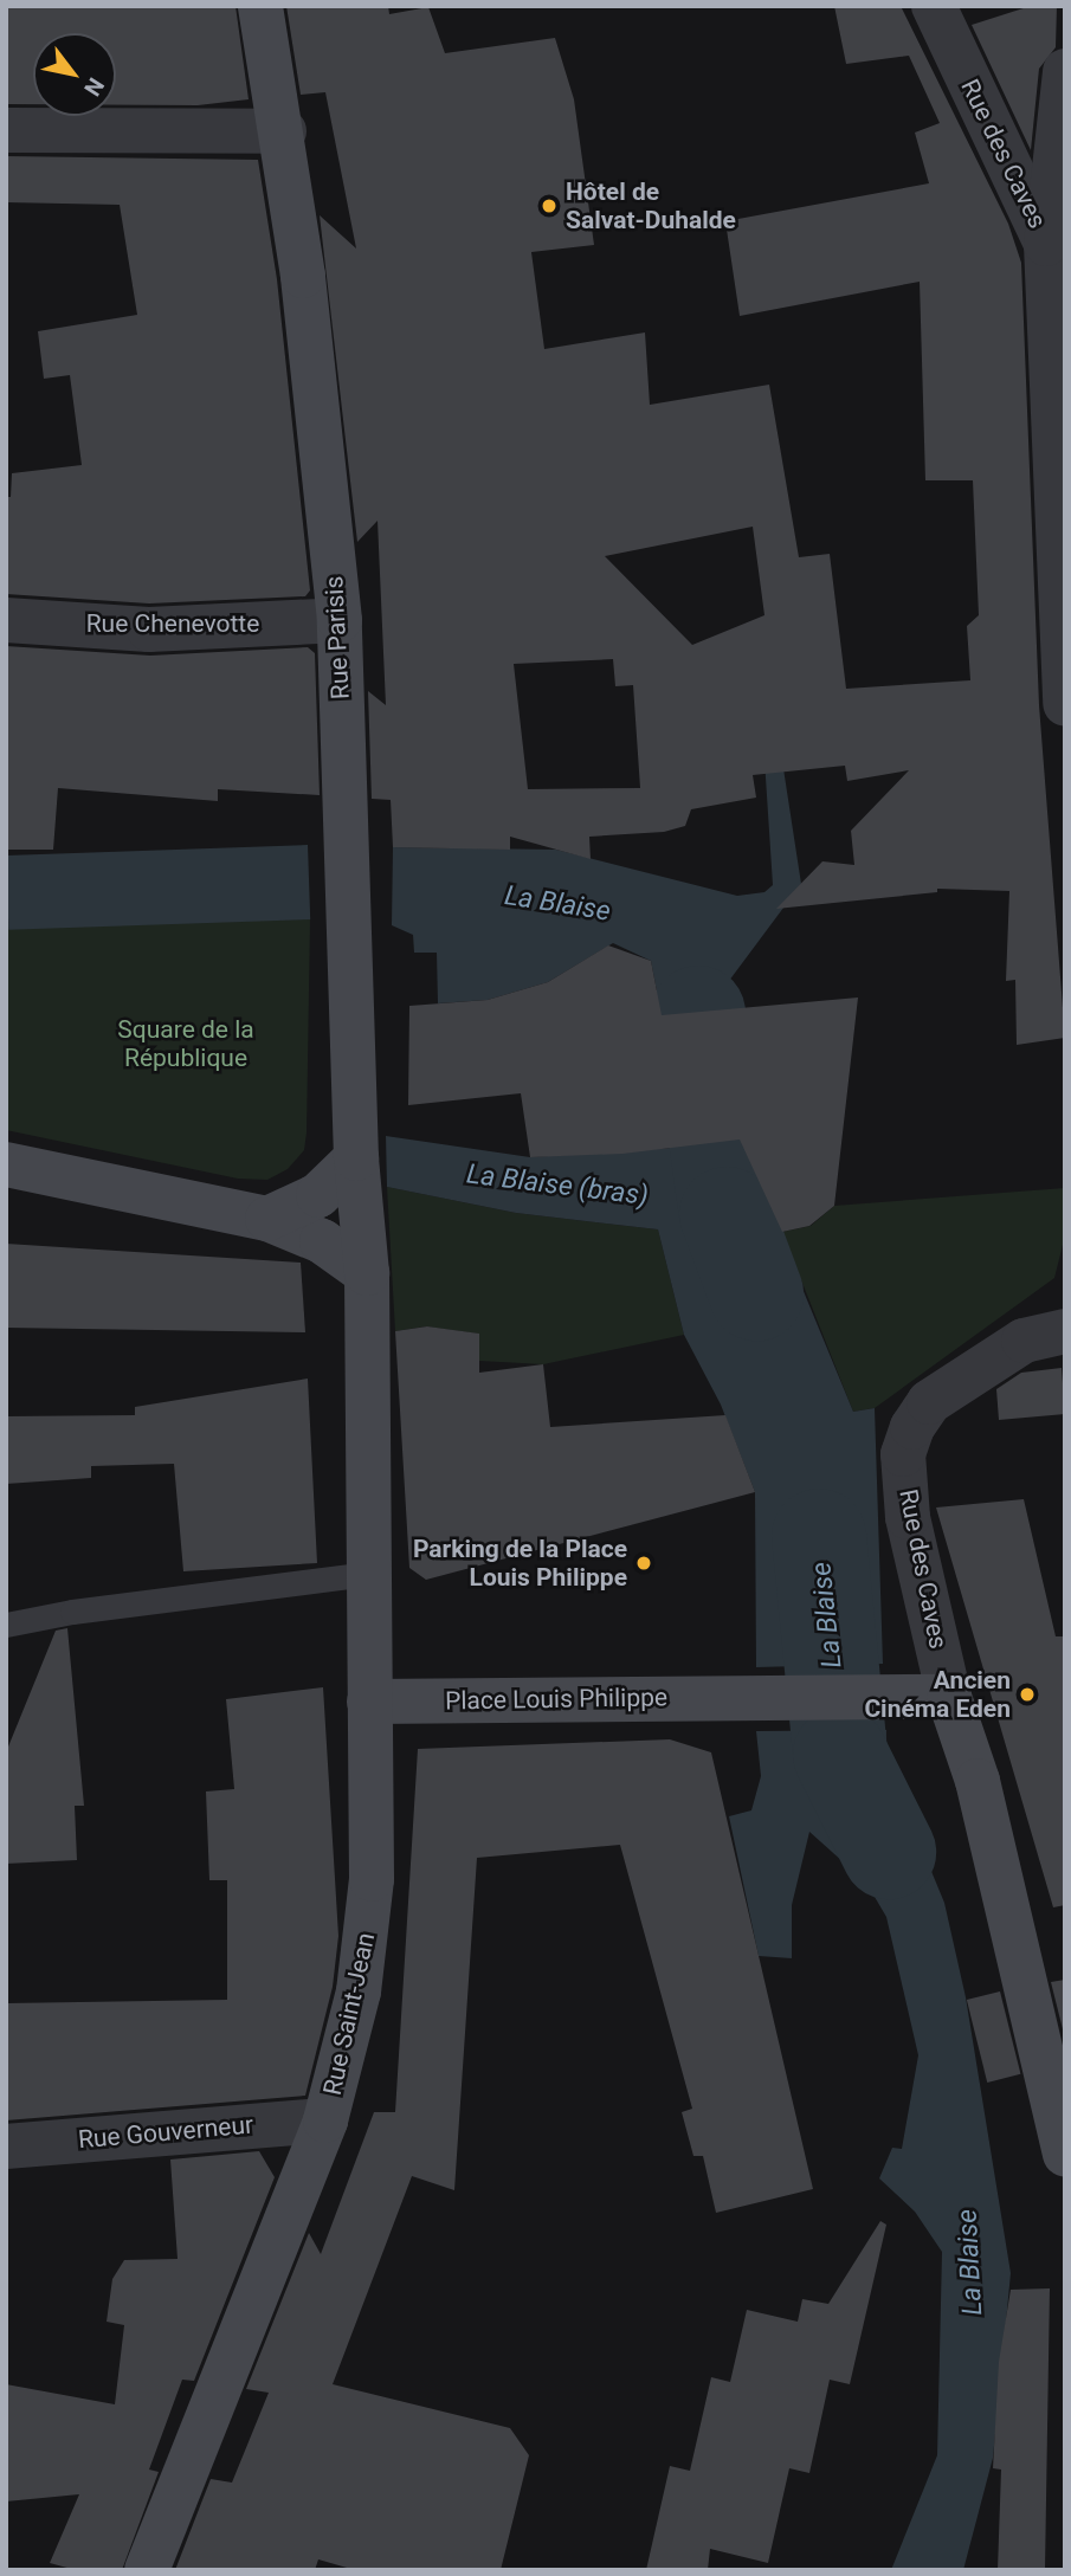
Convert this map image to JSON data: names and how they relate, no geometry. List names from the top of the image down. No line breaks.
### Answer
{"streets":{"main road":["Rue Parisis","Place Louis Philippe","Rue Saint-Jean"],"street":["Rue des Caves","Rue Chenevotte","Rue Gouverneur"]},"crossings":[["Rue des Caves","Place Louis Philippe"],["Rue Chenevotte","Rue Parisis"],["Rue Parisis","Rue Saint-Jean"],["Place Louis Philippe","Rue Saint-Jean"],["Rue Saint-Jean","Rue Gouverneur"]],"water":["La Blaise","La Blaise (bras)"],"parks":["Square de la République"],"places":["Hôtel de Salvat-Duhalde","Parking de la Place Louis Philippe","Ancien Cinéma Eden"],"north":"bottom right"}
